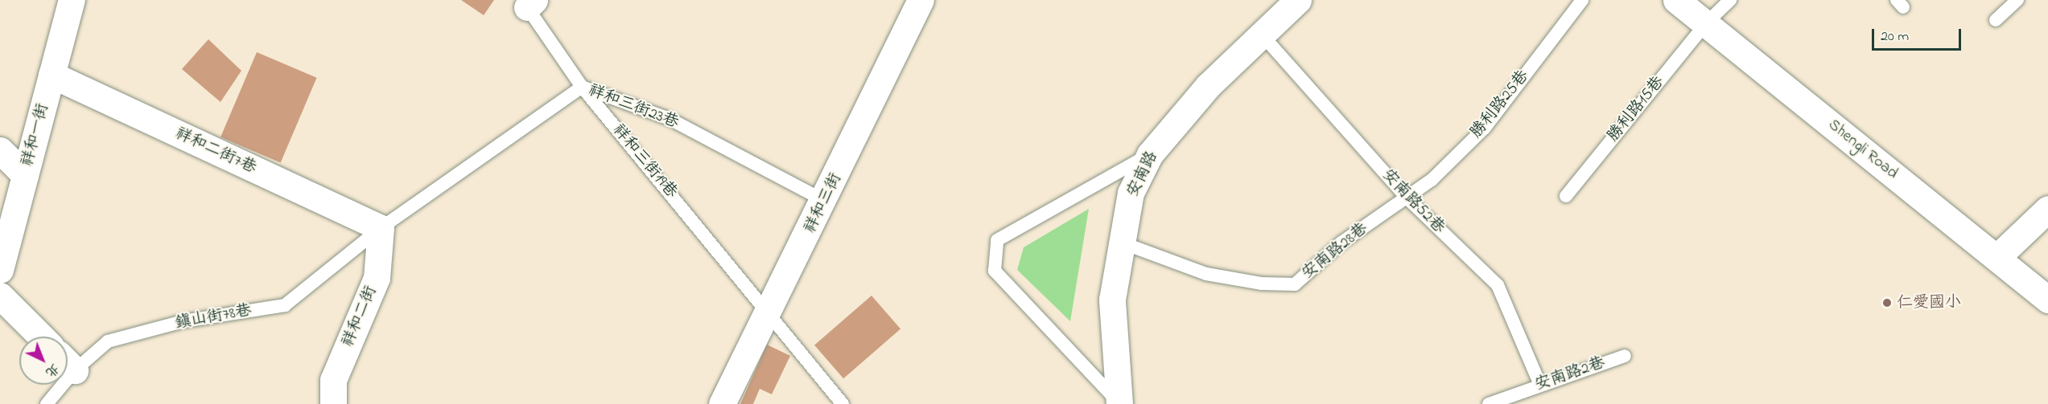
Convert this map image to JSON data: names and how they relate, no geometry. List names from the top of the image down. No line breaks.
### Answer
{"streets":{"street":["祥和一街","Shengli Road","祥和二街7巷","安南路","祥和三街","祥和二街"],"lane":["勝利路25巷","祥和三街23巷","勝利路15巷","祥和三街19巷","安南路52巷","安南路28巷","鎮山街78巷","安南路2巷"]},"crossings":[["勝利路25巷","安南路52巷"],["勝利路25巷","安南路28巷"],["祥和三街23巷","祥和二街7巷"],["祥和三街23巷","祥和三街19巷"],["祥和三街23巷","祥和三街"],["祥和三街23巷","祥和二街"],["祥和三街23巷","鎮山街78巷"],["勝利路15巷","Shengli Road"],["祥和一街","祥和二街7巷"],["祥和二街7巷","祥和二街"],["祥和二街7巷","鎮山街78巷"],["祥和三街19巷","祥和三街"],["安南路","安南路52巷"],["安南路","安南路28巷"],["安南路52巷","安南路28巷"],["安南路52巷","安南路2巷"],["祥和二街","鎮山街78巷"]],"places":["仁愛國小"],"scale_bar":"20 m","north":"bottom right"}
